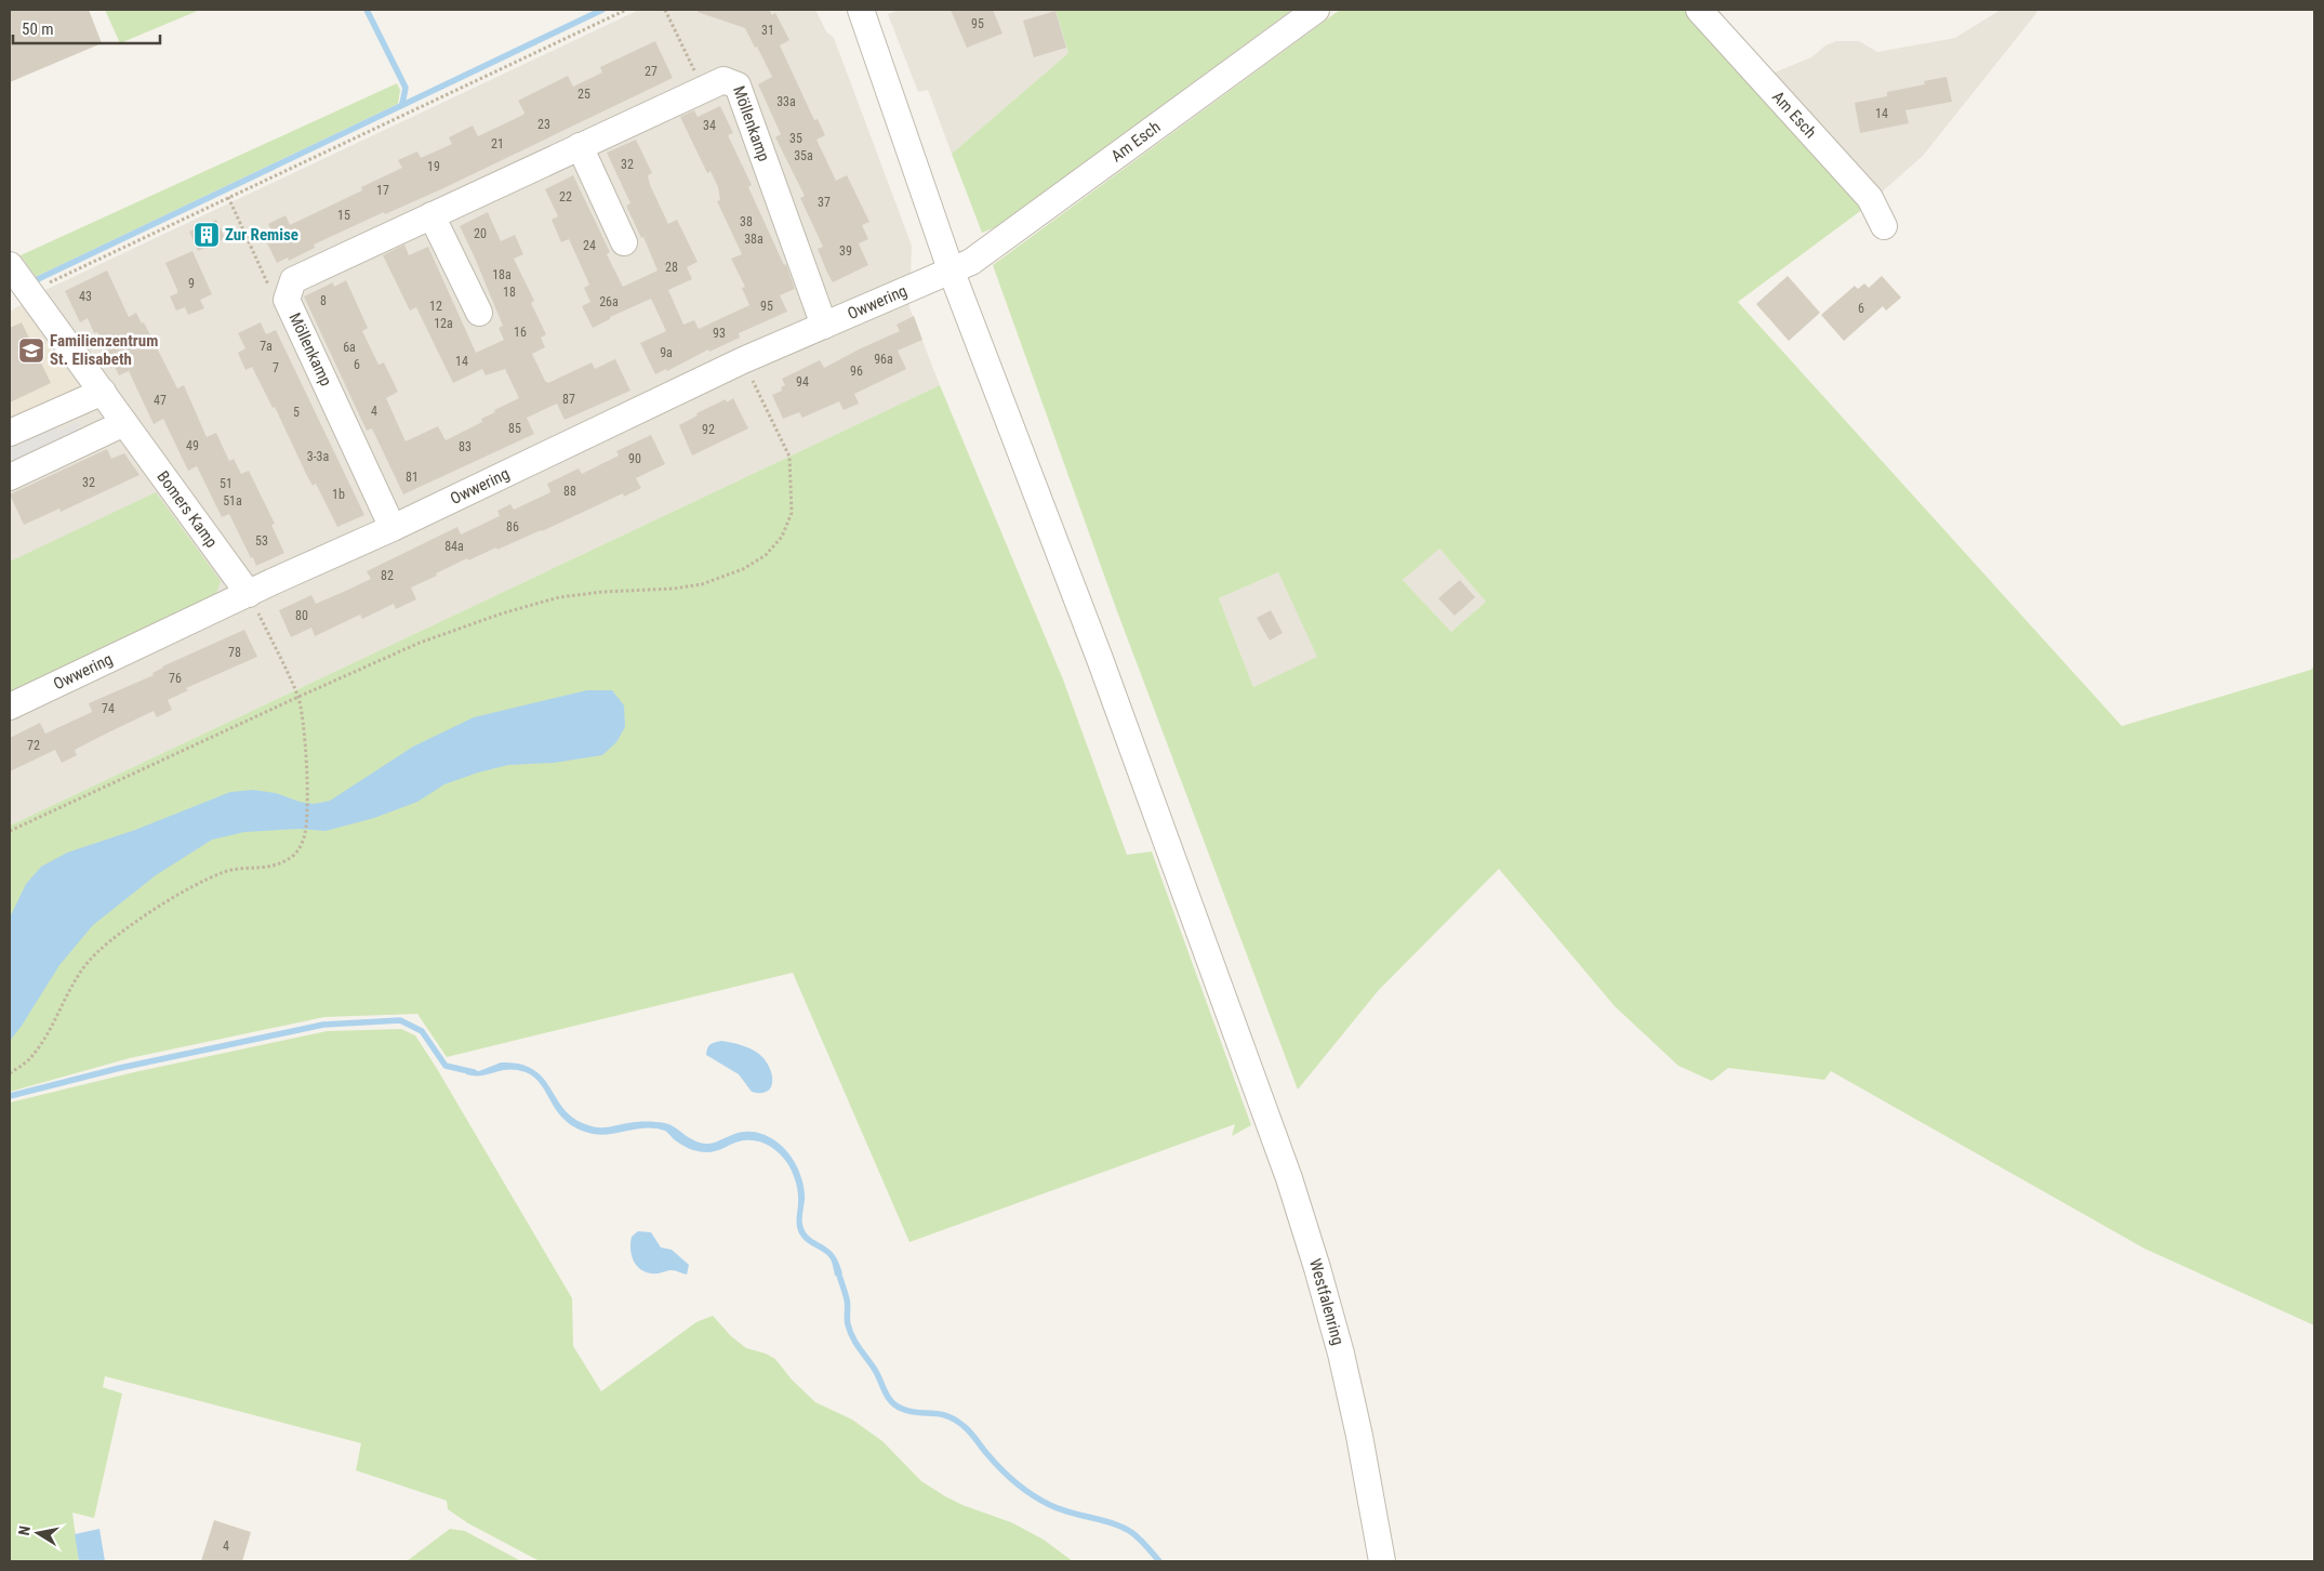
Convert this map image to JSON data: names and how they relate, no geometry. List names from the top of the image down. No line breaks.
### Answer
{"streets":{"street":["Am Esch","Möllenkamp","Owwering","Bomers Kamp","Westfalenring"]},"crossings":[["Am Esch","Owwering"],["Am Esch","Westfalenring"],["Möllenkamp","Owwering"],["Owwering","Bomers Kamp"],["Owwering","Westfalenring"]],"places":{"building":["Zur Remise"],"school or university":["Familienzentrum St. Elisabeth"]},"house_numbers":["95","31","27","25","33a","14","23","34","35","21","35a","32","19","17","22","37","15","38","20","38a","24","39","28","18a","9","18","43","8","26a","12","95","6","12a","16","93","7a","6a","9a","96a","14","6","7","96","94","87","47","4","5","85","92","49","83","3-3a","90","81","32","51","88","1b","51a","86","53","84a","82","80","78","76","74","72","4"],"scale_bar":"50 m","north":"left"}
